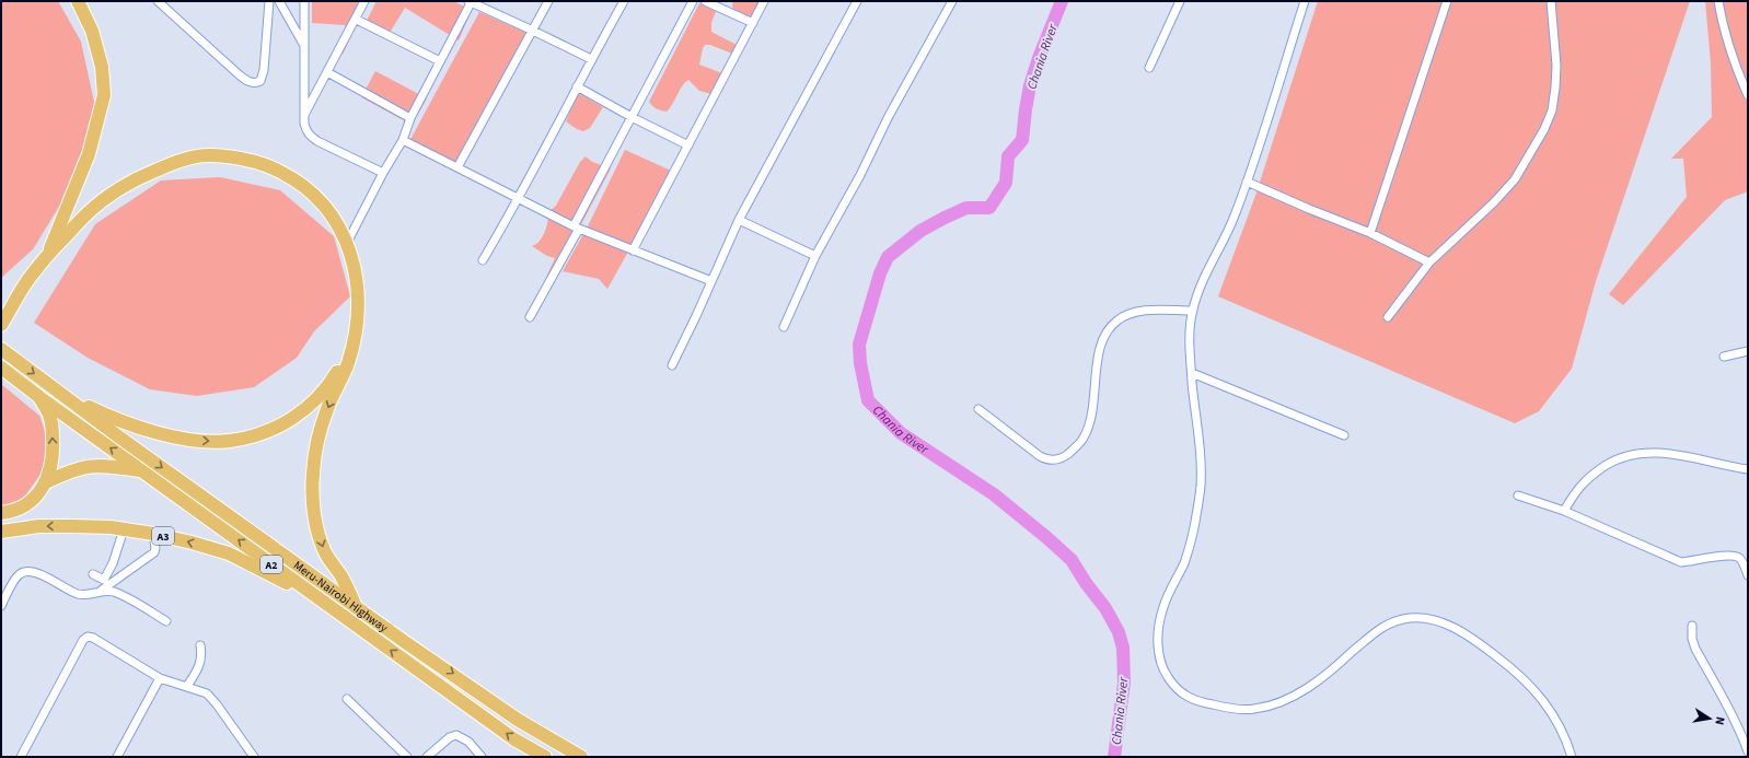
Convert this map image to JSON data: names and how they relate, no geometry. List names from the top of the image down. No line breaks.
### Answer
{"streets":{"highway":["A3","A2","Meru-Nairobi Highway"]},"crossings":[["A3","Meru-Nairobi Highway"]],"water":["Chania River"],"north":"right"}
